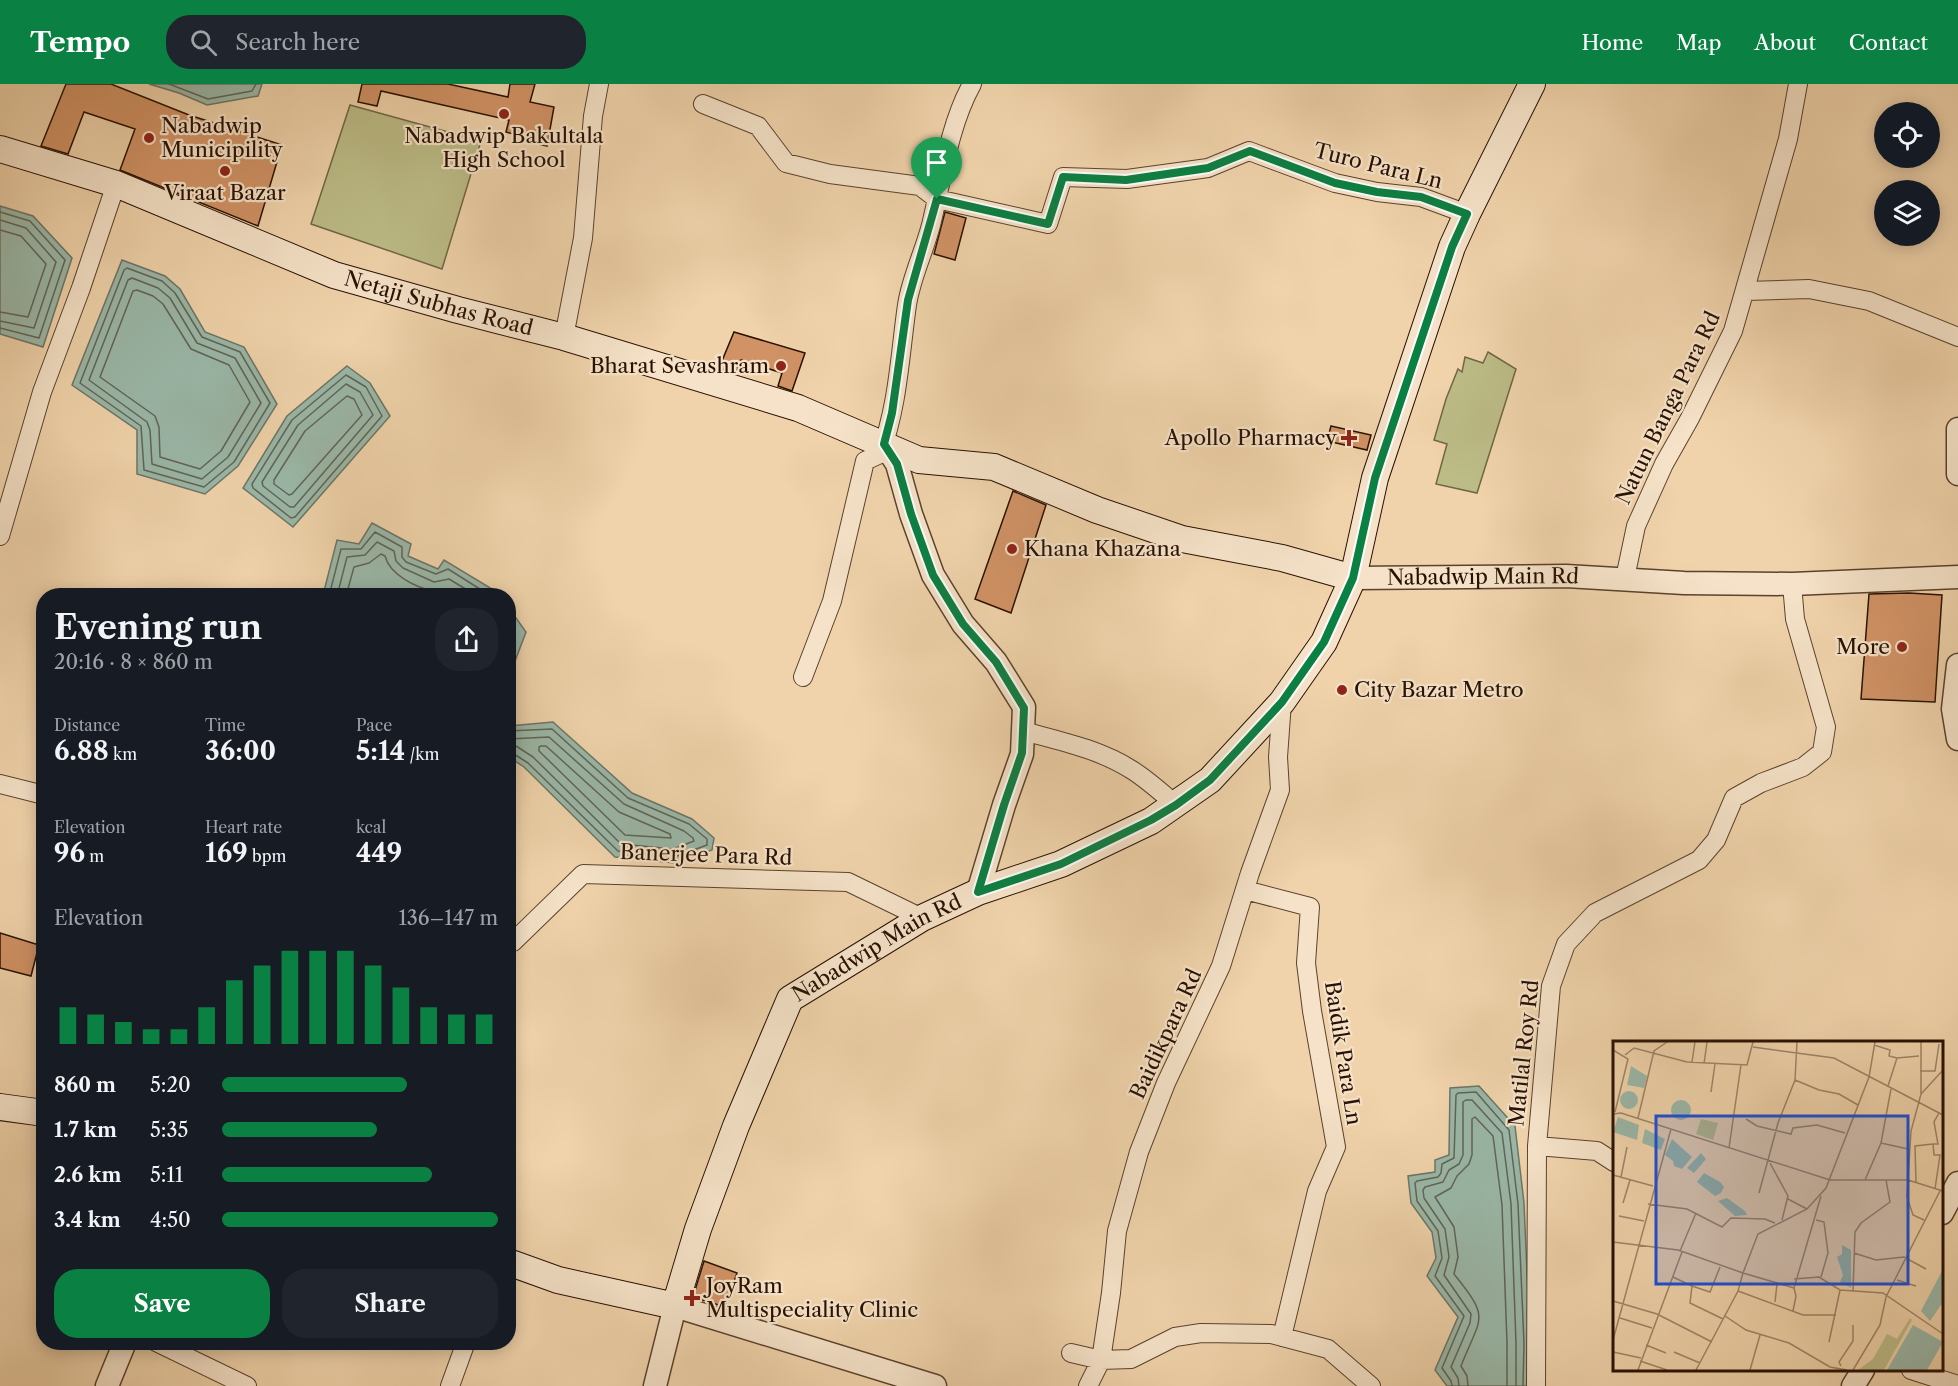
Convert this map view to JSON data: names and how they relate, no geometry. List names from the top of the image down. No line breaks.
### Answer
{"streets":{"main road":["Netaji Subhas Road","Nabadwip Main Rd"],"street":["Turo Para Ln","Natun Banga Para Rd","Banerjee Para Rd","Baidikpara Rd","Baidik Para Ln","Matilal Roy Rd"]},"crossings":[["Netaji Subhas Road","Nabadwip Main Rd"],["Natun Banga Para Rd","Nabadwip Main Rd"],["Nabadwip Main Rd","Banerjee Para Rd"],["Nabadwip Main Rd","Baidikpara Rd"],["Nabadwip Main Rd","Matilal Roy Rd"],["Baidikpara Rd","Baidik Para Ln"]],"places":{"other":["Nabadwip Bakultala High School","Nabadwip Municipility","Viraat Bazar","Bharat Sevashram","Khana Khazana","More","City Bazar Metro"],"health":["Apollo Pharmacy","JoyRam Multispeciality Clinic"]},"page":{"header":"Tempo","search":"Search here","nav":["Home","Map","About","Contact"],"heading":["Evening run","20:16 · 8 × 860 m"],"stats":[["Distance","6.88 km"],["Time","36:00"],["Pace","5:14 /km"],["Elevation","96 m"],["Heart rate","169 bpm"],["kcal","449"]],"chart":["Elevation","136–147 m"],"list":[{"name":"860 m","note":"5:20"},{"name":"1.7 km","note":"5:35"},{"name":"2.6 km","note":"5:11"},{"name":"3.4 km","note":"4:50"}],"buttons":["Save","Share"]}}
